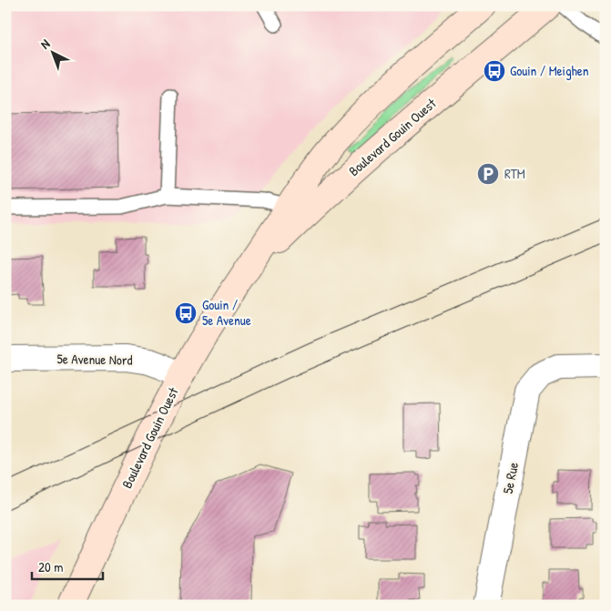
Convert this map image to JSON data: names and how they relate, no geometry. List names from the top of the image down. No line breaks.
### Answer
{"streets":{"main road":["Boulevard Gouin Ouest"],"street":["5e Avenue Nord","5e Rue"]},"crossings":[["Boulevard Gouin Ouest","5e Avenue Nord"]],"places":{"bus stop":["Gouin / Meighen","Gouin / 5e Avenue"],"parking":["RTM"]},"scale_bar":"20 m","north":"top left"}
